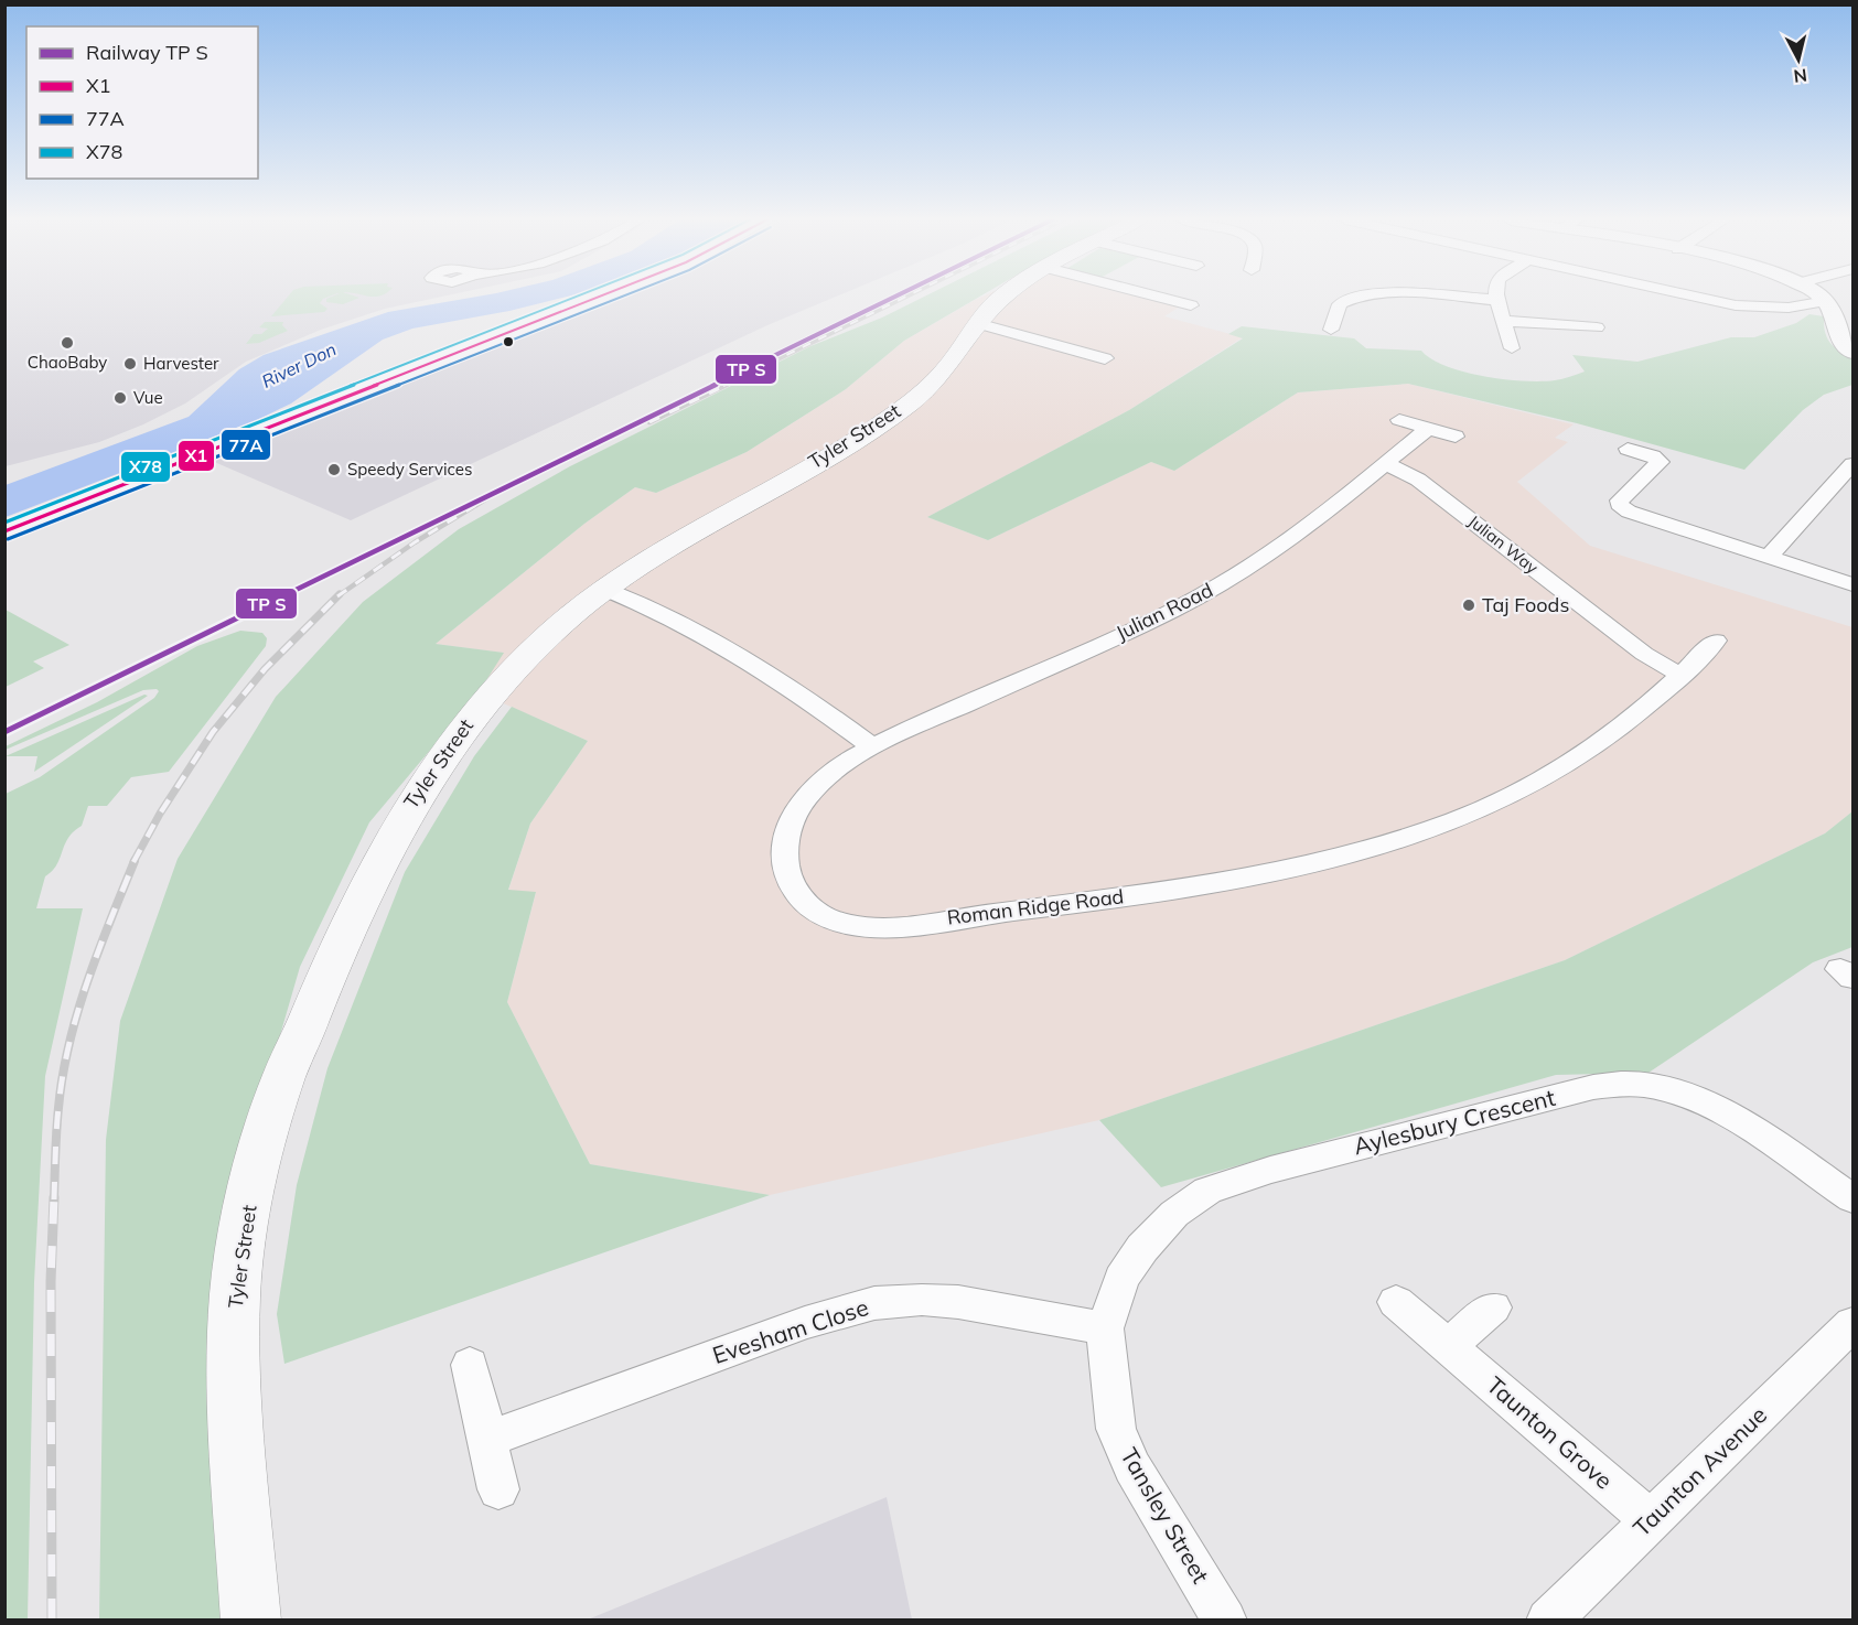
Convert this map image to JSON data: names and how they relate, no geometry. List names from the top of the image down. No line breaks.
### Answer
{"streets":{"main road":["Tyler Street"],"street":["Julian Way","Julian Road","Roman Ridge Road","Aylesbury Crescent","Evesham Close","Taunton Grove","Taunton Avenue","Tansley Street"]},"crossings":[["Julian Way","Julian Road"],["Julian Way","Roman Ridge Road"],["Julian Road","Roman Ridge Road"],["Aylesbury Crescent","Evesham Close"],["Aylesbury Crescent","Tansley Street"],["Evesham Close","Tansley Street"],["Taunton Grove","Taunton Avenue"]],"water":["River Don"],"places":["ChaoBaby","Harvester","Vue","Speedy Services","Taj Foods"],"lines":["transit line X1","transit line 77A","transit line X78"],"legend":["Railway TP S","X1","77A","X78"],"north":"bottom"}
